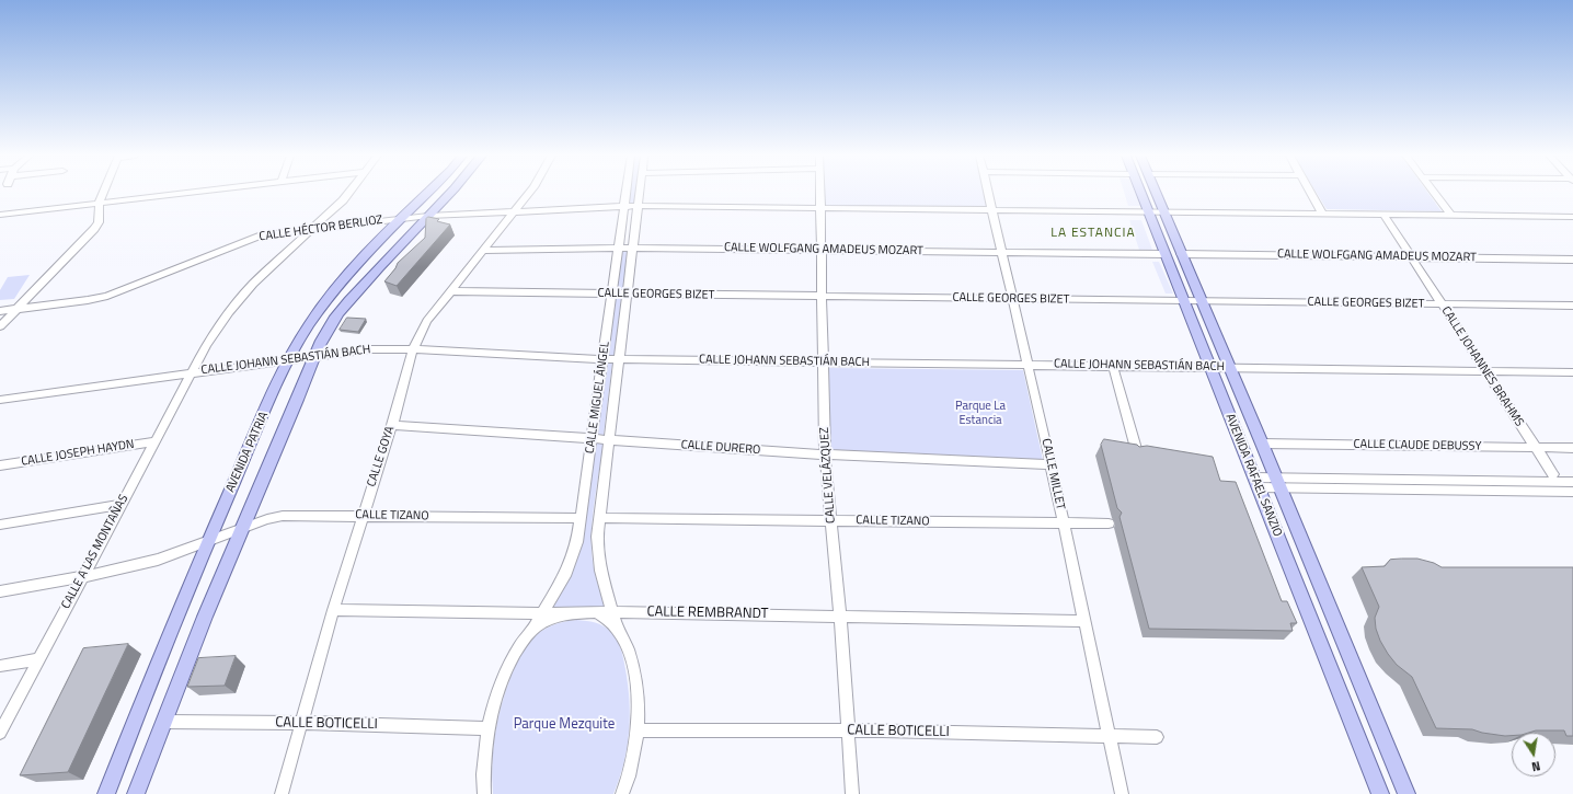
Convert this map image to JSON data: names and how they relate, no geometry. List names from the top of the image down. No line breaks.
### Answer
{"streets":{"main road":["AVENIDA PATRIA","AVENIDA RAFAEL SANZIO"],"street":["CALLE HÉCTOR BERLIOZ","CALLE WOLFGANG AMADEUS MOZART","CALLE GEORGES BIZET","CALLE JOHANN SEBASTIÁN BACH","CALLE JOHANNES BRAHMS","CALLE MIGUEL ÁNGEL","CALLE CLAUDE DEBUSSY","CALLE DURERO","CALLE JOSEPH HAYDN","CALLE GOYA","CALLE MILLET","CALLE VELÁZQUEZ","CALLE TIZANO","CALLE A LAS MONTAÑAS","CALLE REMBRANDT","CALLE BOTICELLI"]},"crossings":[["CALLE HÉCTOR BERLIOZ","CALLE JOHANNES BRAHMS"],["CALLE HÉCTOR BERLIOZ","CALLE MIGUEL ÁNGEL"],["CALLE HÉCTOR BERLIOZ","AVENIDA PATRIA"],["CALLE HÉCTOR BERLIOZ","CALLE GOYA"],["CALLE HÉCTOR BERLIOZ","CALLE MILLET"],["CALLE HÉCTOR BERLIOZ","CALLE VELÁZQUEZ"],["CALLE HÉCTOR BERLIOZ","AVENIDA RAFAEL SANZIO"],["CALLE HÉCTOR BERLIOZ","CALLE A LAS MONTAÑAS"],["CALLE WOLFGANG AMADEUS MOZART","CALLE JOHANNES BRAHMS"],["CALLE WOLFGANG AMADEUS MOZART","CALLE MIGUEL ÁNGEL"],["CALLE WOLFGANG AMADEUS MOZART","CALLE GOYA"],["CALLE WOLFGANG AMADEUS MOZART","CALLE MILLET"],["CALLE WOLFGANG AMADEUS MOZART","CALLE VELÁZQUEZ"],["CALLE WOLFGANG AMADEUS MOZART","AVENIDA RAFAEL SANZIO"],["CALLE GEORGES BIZET","CALLE JOHANNES BRAHMS"],["CALLE GEORGES BIZET","CALLE MIGUEL ÁNGEL"],["CALLE GEORGES BIZET","CALLE GOYA"],["CALLE GEORGES BIZET","CALLE MILLET"],["CALLE GEORGES BIZET","CALLE VELÁZQUEZ"],["CALLE GEORGES BIZET","AVENIDA RAFAEL SANZIO"],["CALLE JOHANN SEBASTIÁN BACH","CALLE JOHANNES BRAHMS"],["CALLE JOHANN SEBASTIÁN BACH","CALLE MIGUEL ÁNGEL"],["CALLE JOHANN SEBASTIÁN BACH","AVENIDA PATRIA"],["CALLE JOHANN SEBASTIÁN BACH","CALLE GOYA"],["CALLE JOHANN SEBASTIÁN BACH","CALLE MILLET"],["CALLE JOHANN SEBASTIÁN BACH","CALLE VELÁZQUEZ"],["CALLE JOHANN SEBASTIÁN BACH","AVENIDA RAFAEL SANZIO"],["CALLE JOHANN SEBASTIÁN BACH","CALLE A LAS MONTAÑAS"],["CALLE JOHANNES BRAHMS","CALLE CLAUDE DEBUSSY"],["CALLE MIGUEL ÁNGEL","CALLE DURERO"],["CALLE MIGUEL ÁNGEL","CALLE TIZANO"],["CALLE MIGUEL ÁNGEL","CALLE REMBRANDT"],["CALLE MIGUEL ÁNGEL","CALLE BOTICELLI"],["CALLE CLAUDE DEBUSSY","AVENIDA RAFAEL SANZIO"],["CALLE DURERO","CALLE GOYA"],["CALLE DURERO","CALLE MILLET"],["CALLE DURERO","CALLE VELÁZQUEZ"],["AVENIDA PATRIA","CALLE TIZANO"],["AVENIDA PATRIA","CALLE BOTICELLI"],["CALLE JOSEPH HAYDN","CALLE A LAS MONTAÑAS"],["CALLE GOYA","CALLE TIZANO"],["CALLE GOYA","CALLE REMBRANDT"],["CALLE GOYA","CALLE BOTICELLI"],["CALLE MILLET","CALLE TIZANO"],["CALLE MILLET","CALLE REMBRANDT"],["CALLE MILLET","CALLE BOTICELLI"],["CALLE VELÁZQUEZ","CALLE TIZANO"],["CALLE VELÁZQUEZ","CALLE REMBRANDT"],["CALLE VELÁZQUEZ","CALLE BOTICELLI"],["CALLE TIZANO","CALLE A LAS MONTAÑAS"]],"districts":["LA ESTANCIA"],"parks":["Parque La Estancia","Parque Mezquite"],"north":"bottom"}
